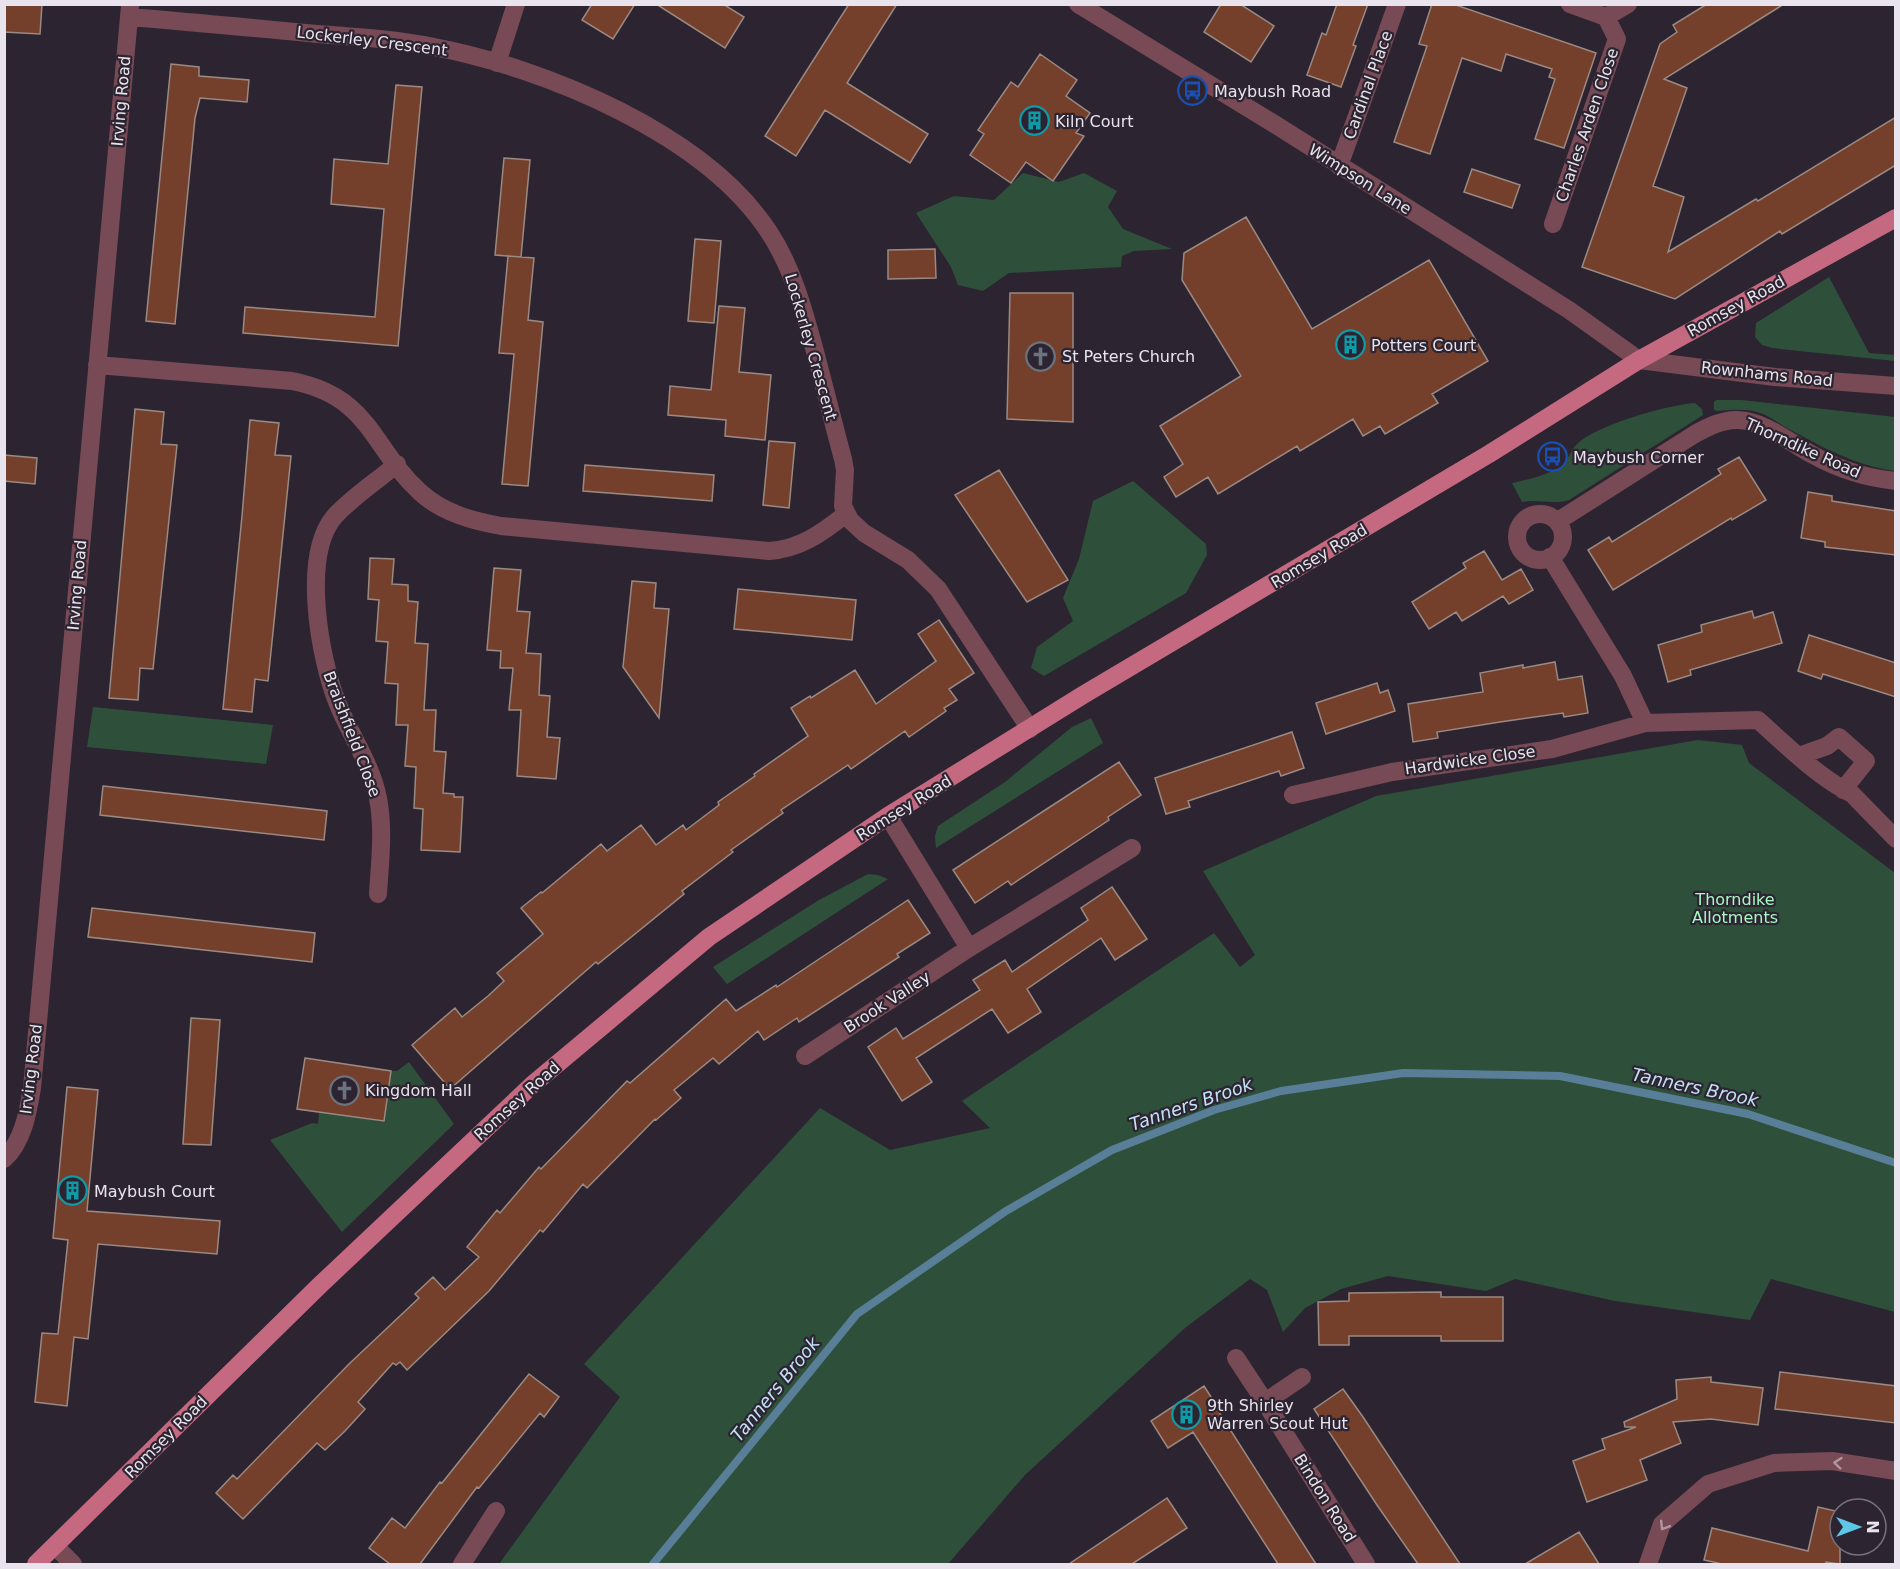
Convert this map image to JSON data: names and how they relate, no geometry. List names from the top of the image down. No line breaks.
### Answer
{"streets":{"main road":["Romsey Road"],"street":["Lockerley Crescent","Cardinal Place","Irving Road","Charles Arden Close","Wimpson Lane","Rownhams Road","Thorndike Road","Braishfield Close","Hardwicke Close","Brook Valley","Bindon Road"]},"crossings":[["Lockerley Crescent","Irving Road"],["Cardinal Place","Wimpson Lane"],["Wimpson Lane","Romsey Road"],["Wimpson Lane","Rownhams Road"],["Romsey Road","Rownhams Road"]],"water":["Tanners Brook"],"parks":["Thorndike Allotments"],"places":{"bus stop":["Maybush Road","Maybush Corner"],"building":["Kiln Court","Potters Court","Maybush Court","9th Shirley Warren Scout Hut"],"church":["St Peters Church","Kingdom Hall"]},"north":"right"}
